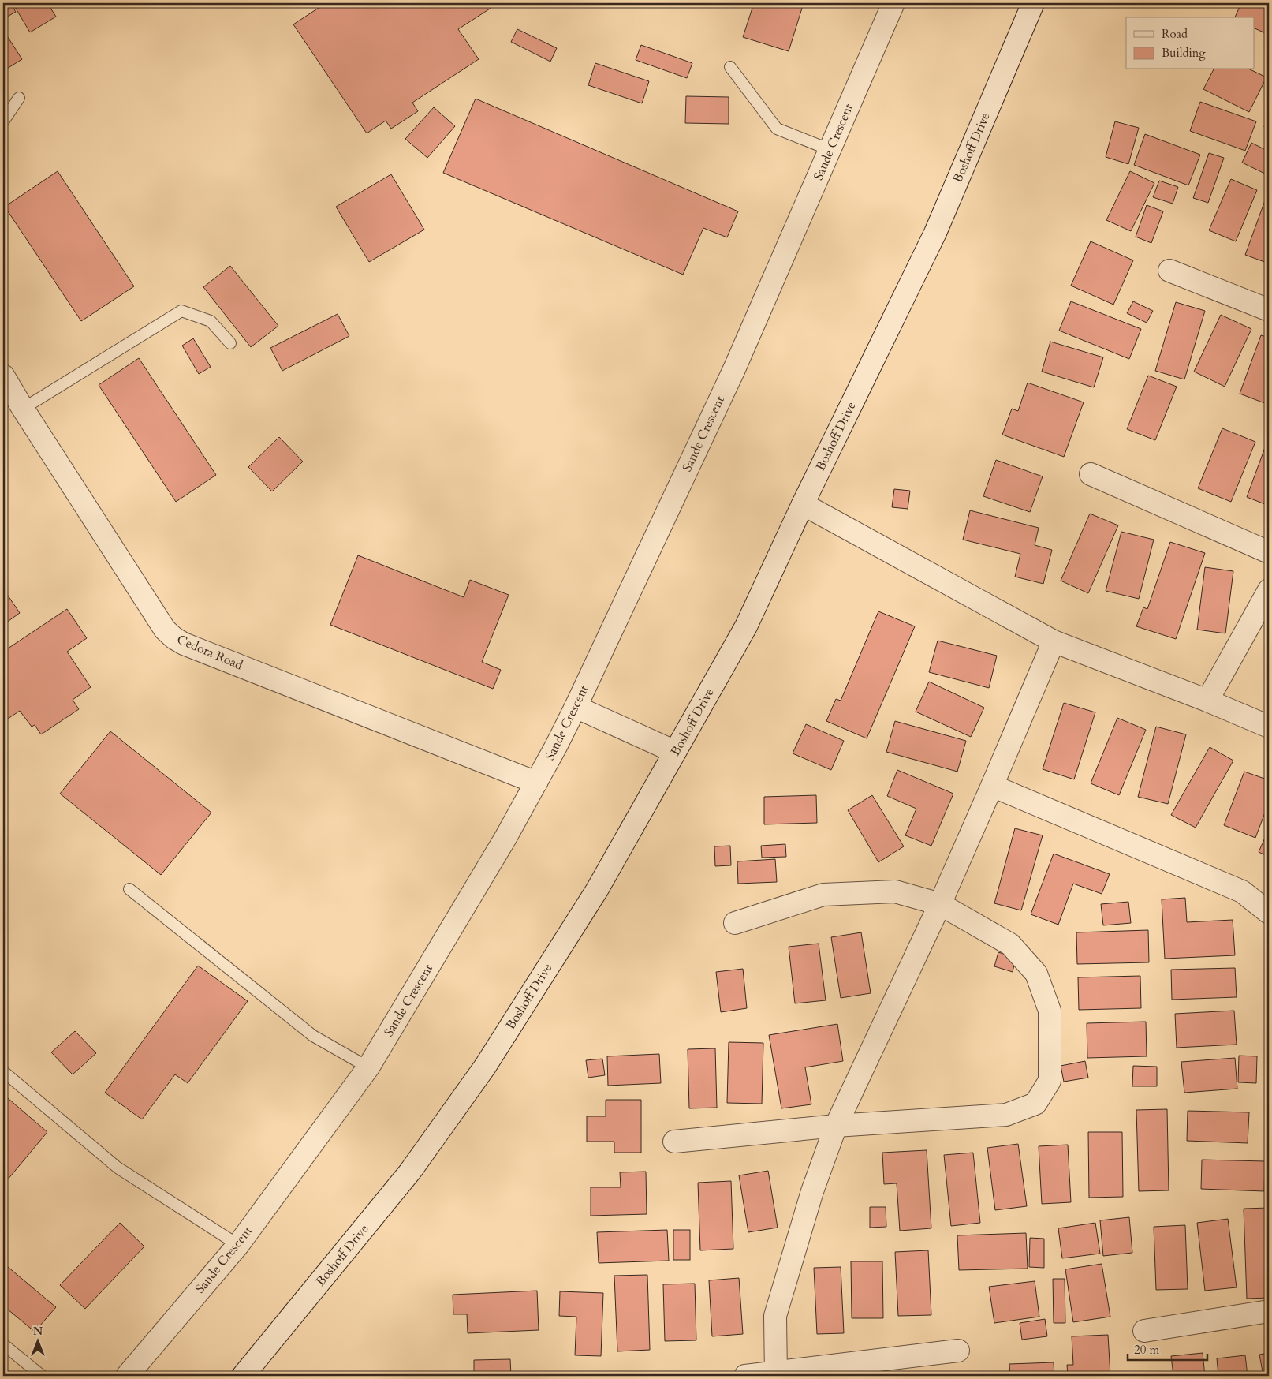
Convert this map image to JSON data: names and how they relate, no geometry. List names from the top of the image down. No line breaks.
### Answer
{"streets":{"street":["Sande Crescent","Boshoff Drive","Cedora Road"]},"crossings":[["Sande Crescent","Cedora Road"]],"legend":["Road","Building"],"scale_bar":"20 m","north":"top"}
